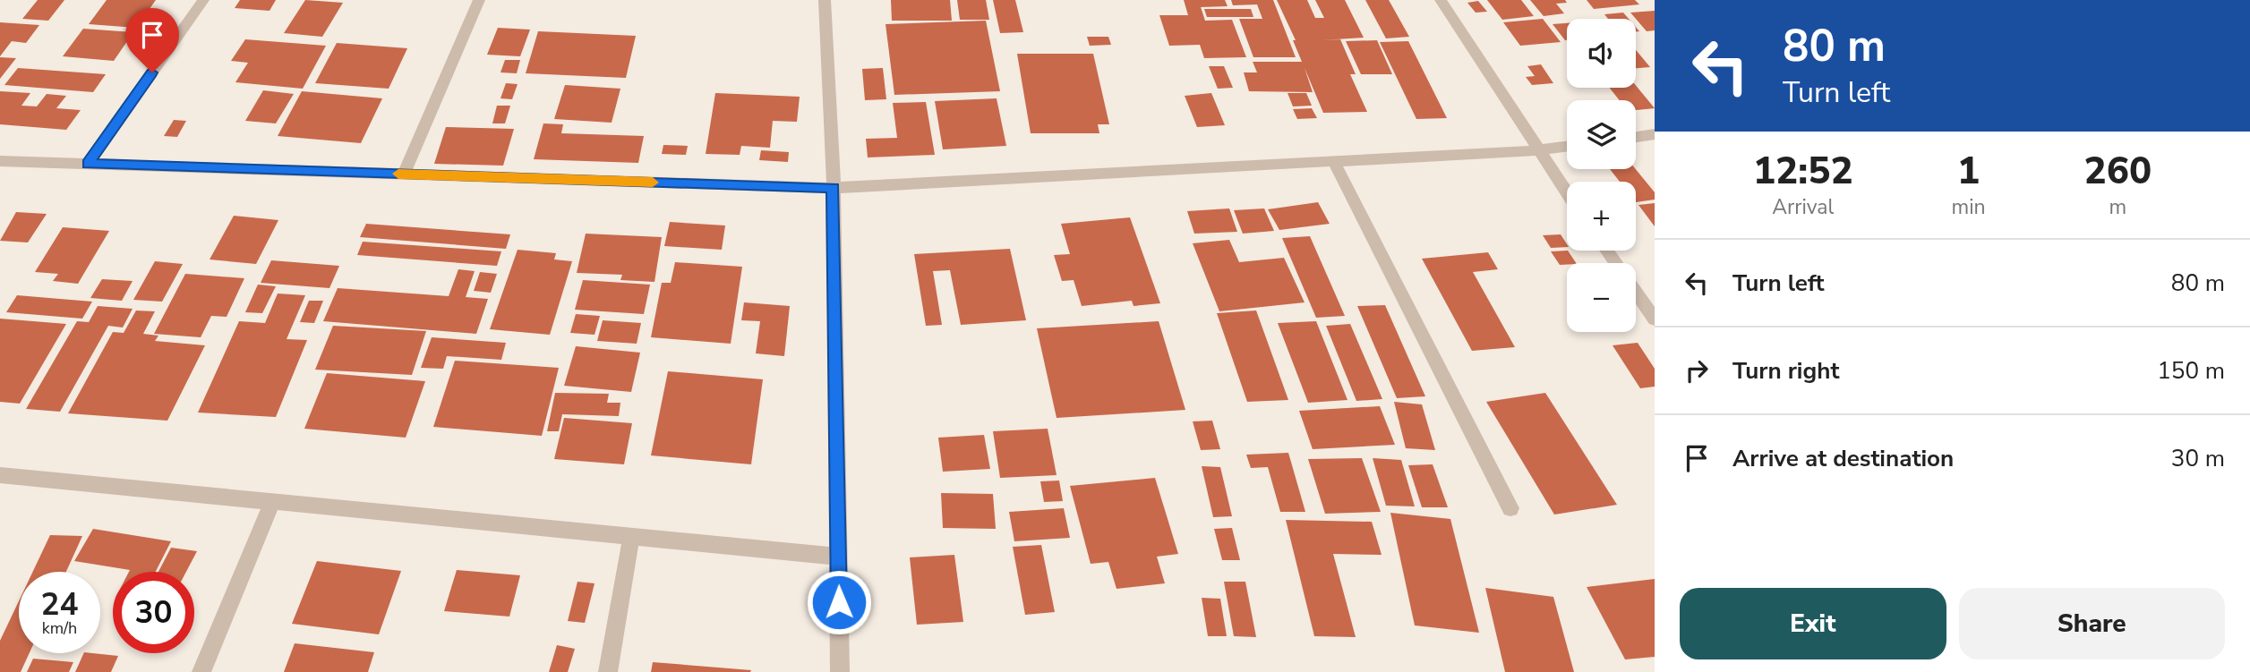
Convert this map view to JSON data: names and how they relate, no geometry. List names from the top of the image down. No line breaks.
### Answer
{"page":{"turn":["80 m","Turn left"],"map_buttons":["+","−"],"eta":["12:52","Arrival","1","min","260","m"],"list":[{"name":"Turn left","value":"80 m"},{"name":"Turn right","value":"150 m"},{"name":"Arrive at destination","value":"30 m"}],"speed":"24 km/h","limit":"30","buttons":["Exit","Share"]}}
